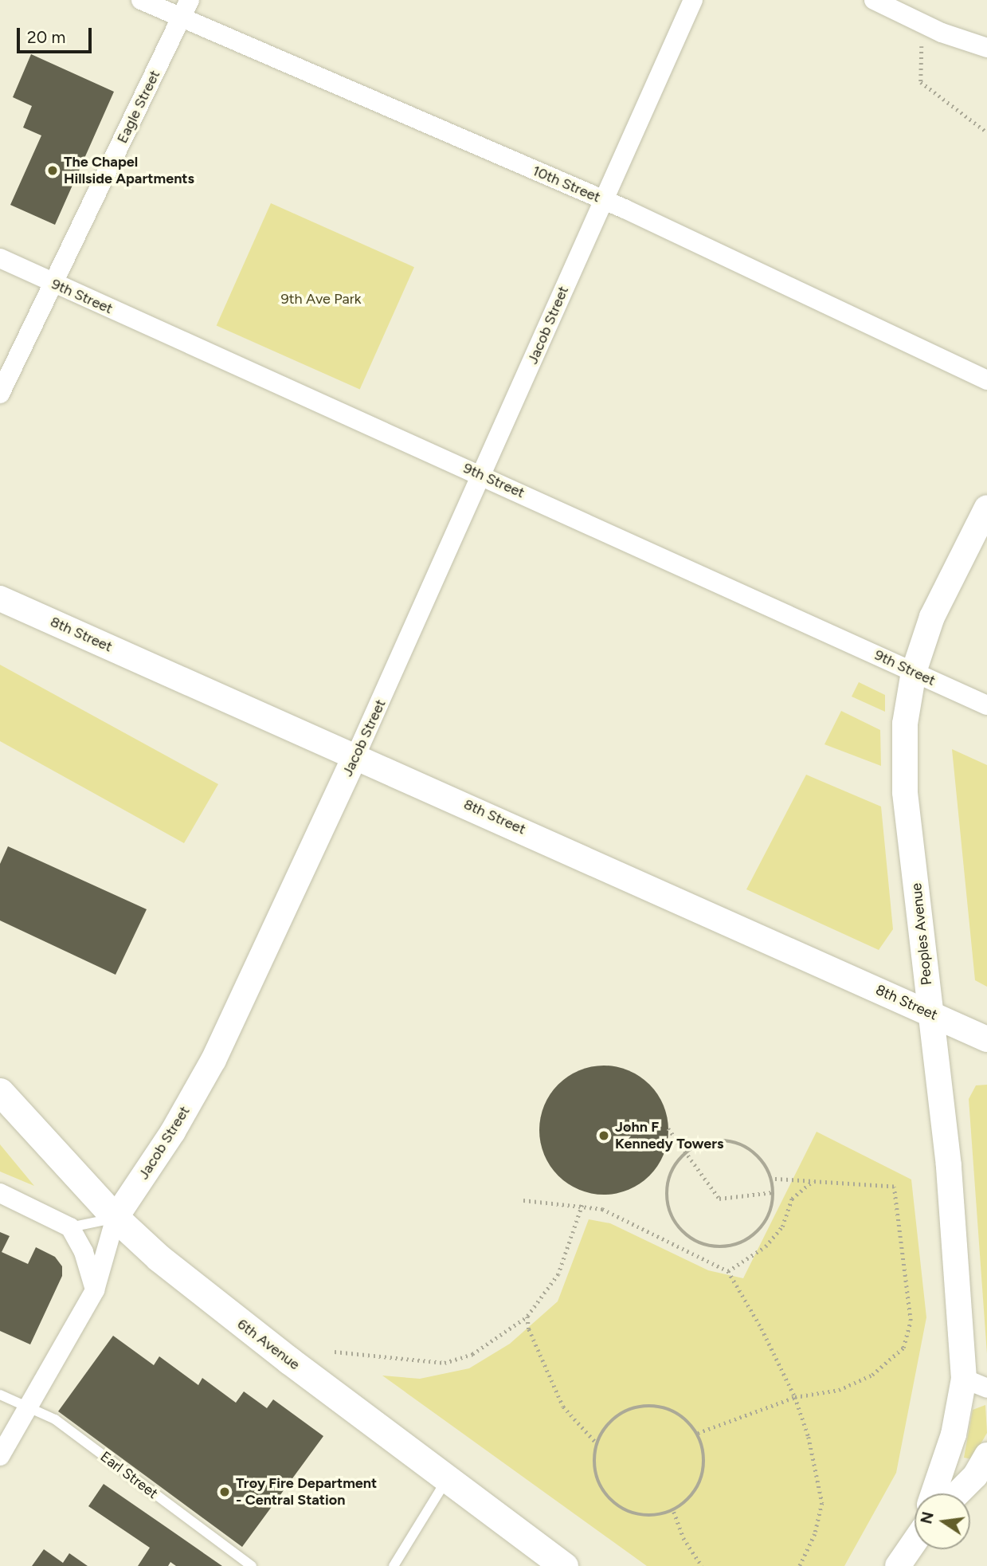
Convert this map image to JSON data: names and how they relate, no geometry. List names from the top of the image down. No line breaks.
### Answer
{"streets":{"main road":["6th Avenue"],"street":["Eagle Street","10th Street","9th Street","Jacob Street","8th Street","Peoples Avenue"],"lane":["Earl Street"]},"crossings":[["Eagle Street","10th Street"],["Eagle Street","9th Street"],["10th Street","Jacob Street"],["9th Street","Jacob Street"],["9th Street","Peoples Avenue"],["Jacob Street","8th Street"],["Jacob Street","6th Avenue"],["Jacob Street","Earl Street"],["8th Street","Peoples Avenue"]],"parks":["9th Ave Park"],"places":["The Chapel Hillside Apartments","John F Kennedy Towers","Troy Fire Department - Central Station"],"scale_bar":"20 m","north":"left"}
